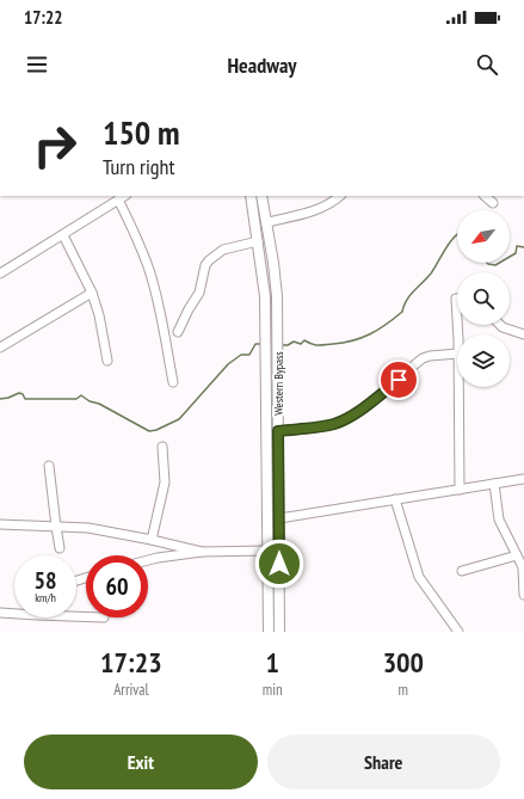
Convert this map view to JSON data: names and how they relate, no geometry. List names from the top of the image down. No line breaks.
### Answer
{"streets":{"main road":["Western Bypass"]},"north":"bottom left","page":{"status":"17:22","header":"Headway","turn":["150 m","Turn right"],"speed":"58 km/h","limit":"60","eta":["17:23","Arrival","1","min","300","m"],"buttons":["Exit","Share"]}}
